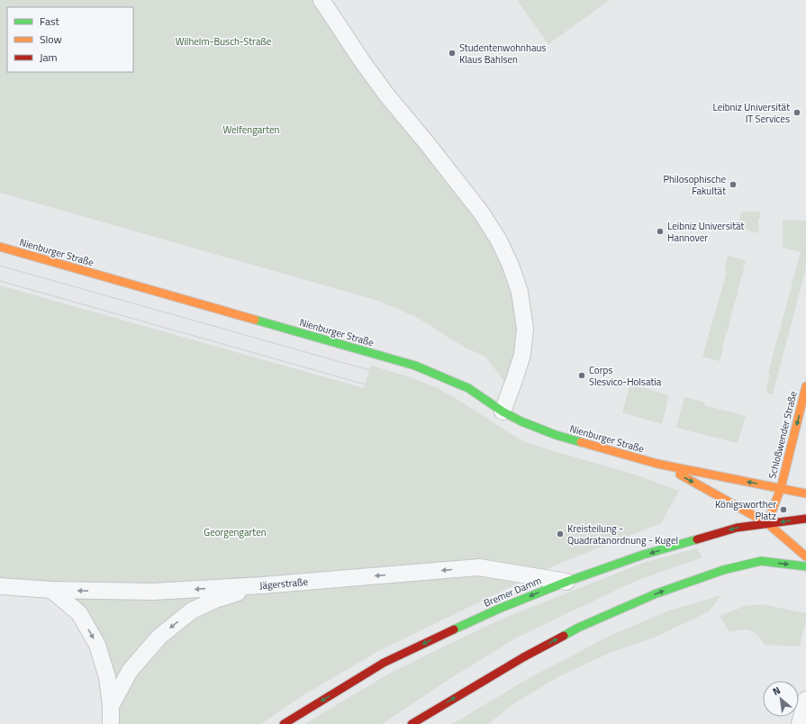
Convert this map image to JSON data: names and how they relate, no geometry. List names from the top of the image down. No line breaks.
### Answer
{"streets":{"main road":["Nienburger Straße","Schloßwender Straße","Bremer Damm"],"street":["Jägerstraße"]},"crossings":[["Nienburger Straße","Schloßwender Straße"],["Nienburger Straße","Bremer Damm"],["Jägerstraße","Bremer Damm"]],"one_way":["Schloßwender Straße","Jägerstraße"],"parks":["Wilhelm-Busch-Straße","Welfengarten","Georgengarten"],"places":["Studentenwohnhaus Klaus Bahlsen","Leibniz Universität IT Services","Philosophische Fakultät","Leibniz Universität Hannover","Corps Slesvico-Holsatia","Königsworther Platz","Kreisteilung - Quadratanordnung - Kugel"],"legend":["Fast","Slow","Jam"],"north":"top left"}
